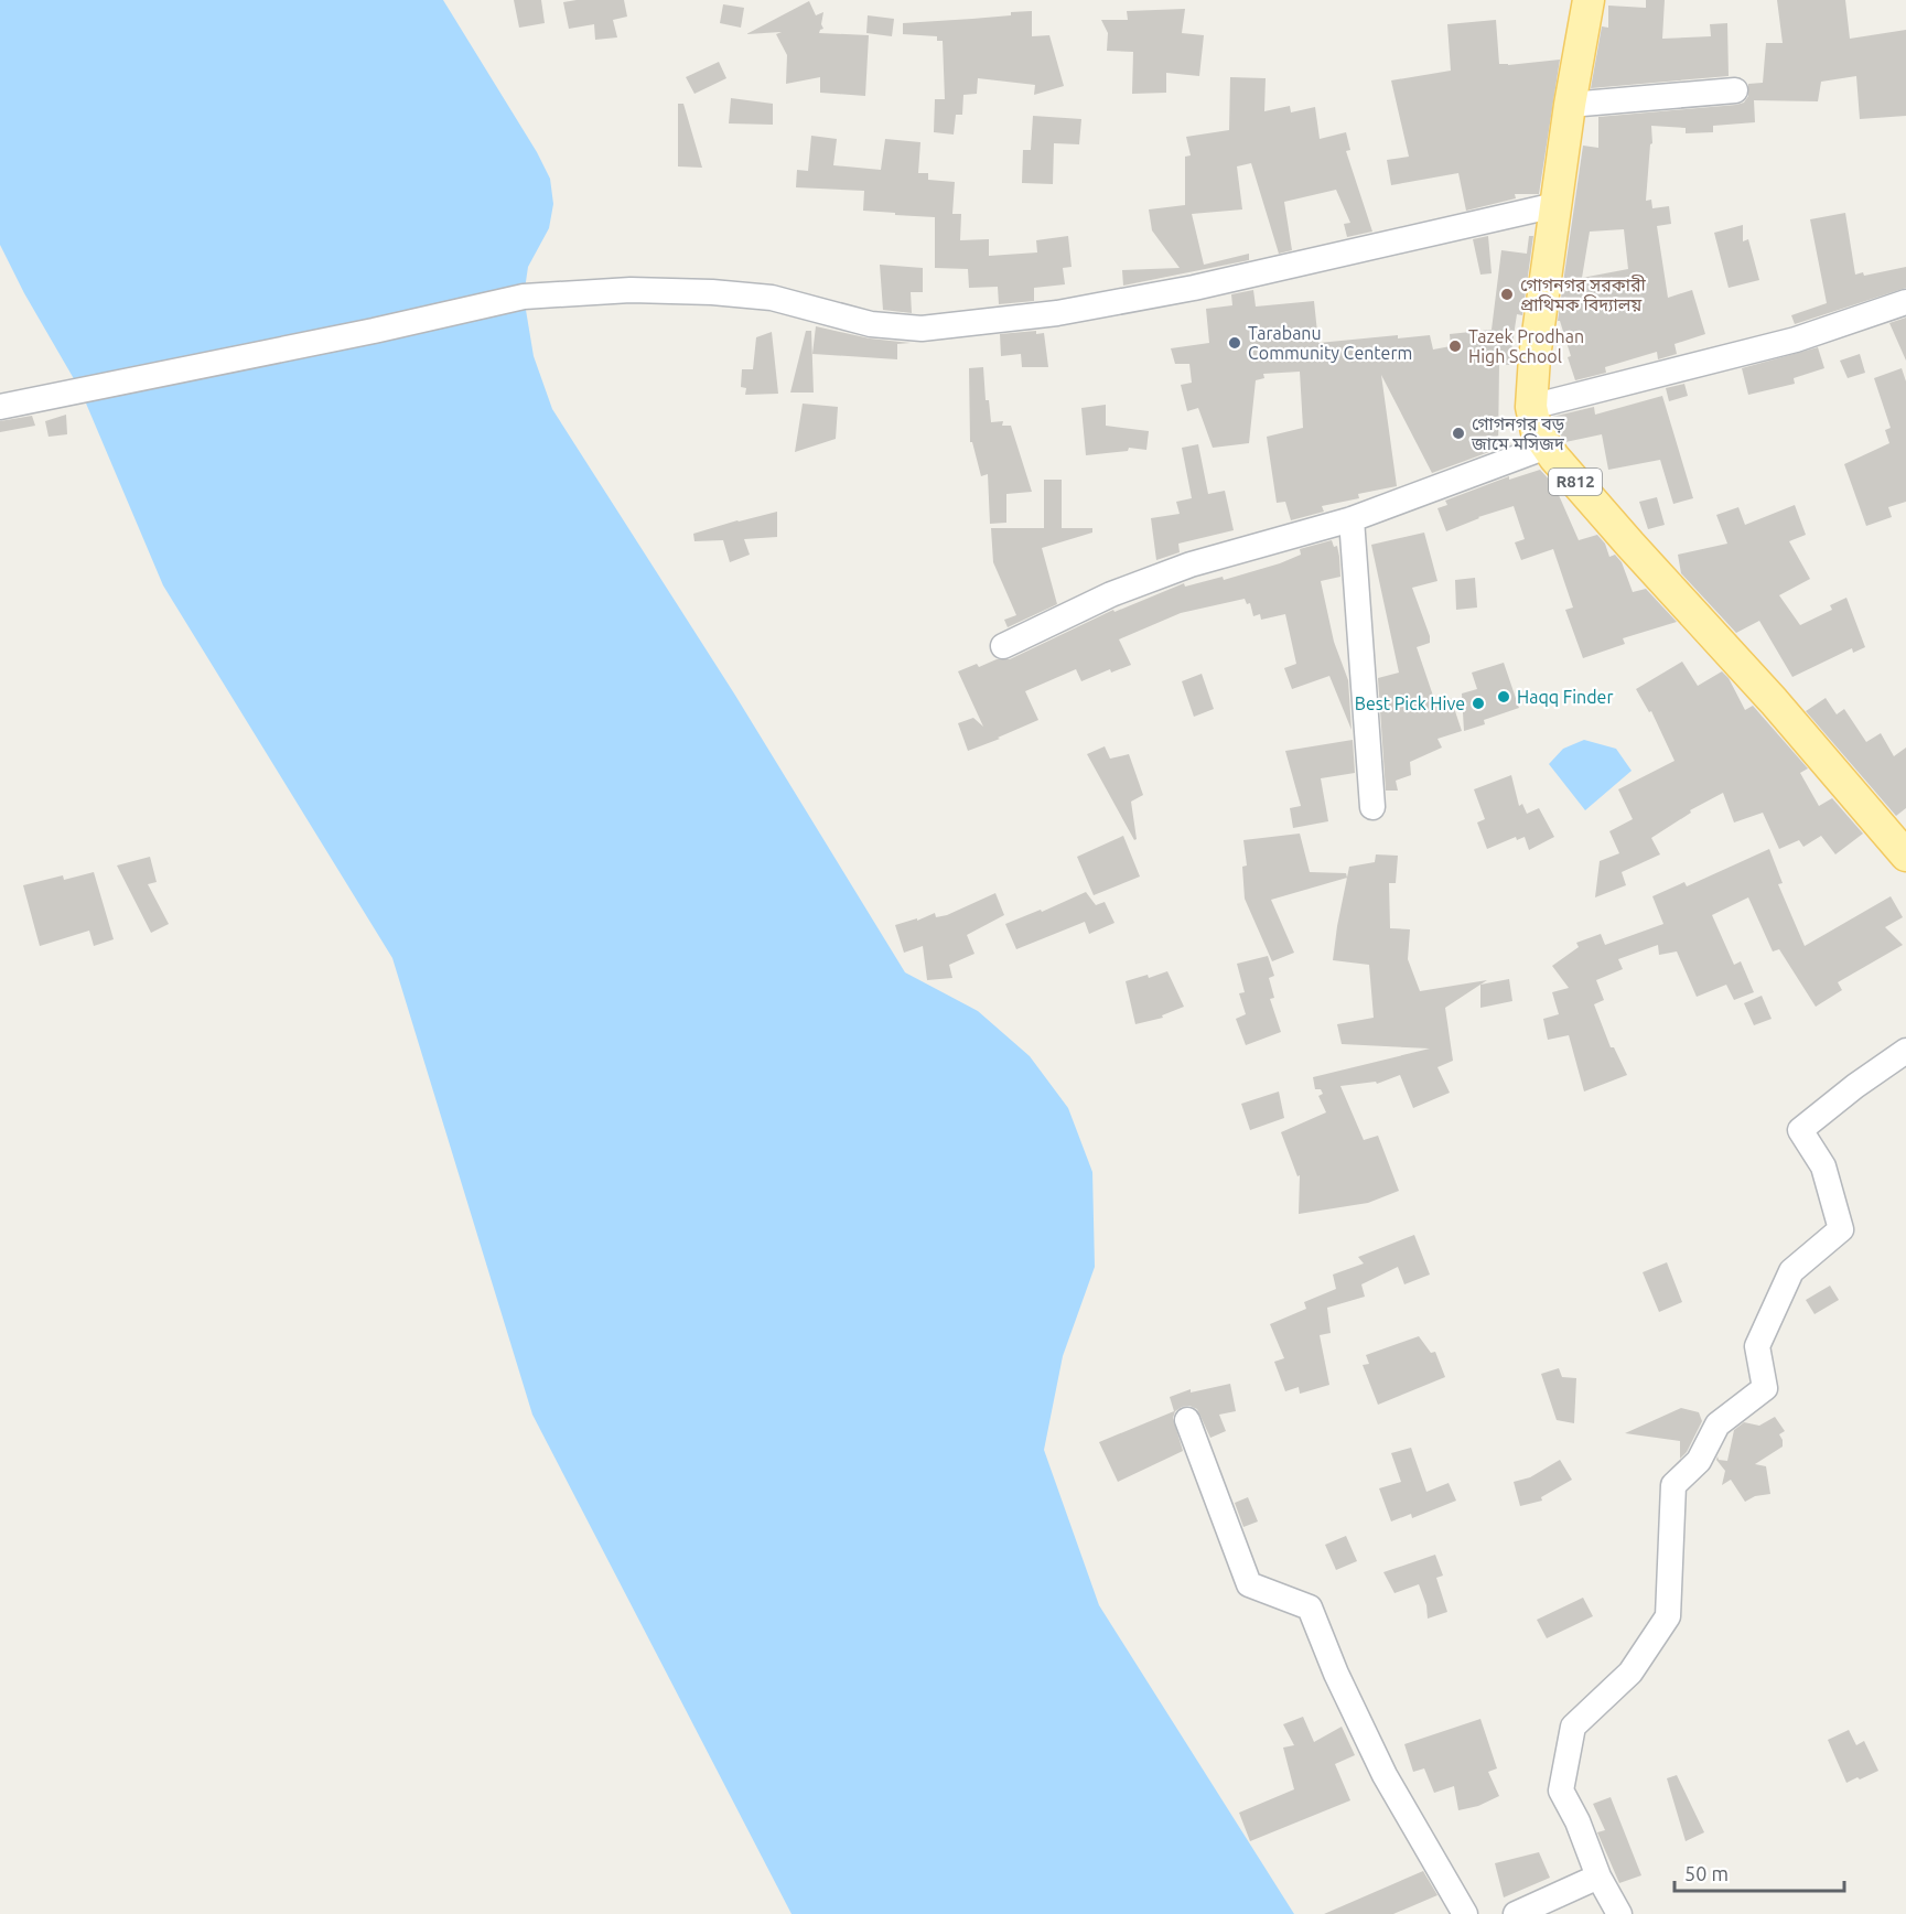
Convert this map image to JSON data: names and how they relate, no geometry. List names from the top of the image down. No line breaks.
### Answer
{"streets":{"main road":["R812"]},"places":["গোগনগর সরকারী প্রাথিমক বিদ্যালয়","Tarabanu Community Centerm","Tazek Prodhan High School","গোগনগর বড় জামে মসিজদ","Haqq Finder","Best Pick Hive"],"scale_bar":"50 m"}
